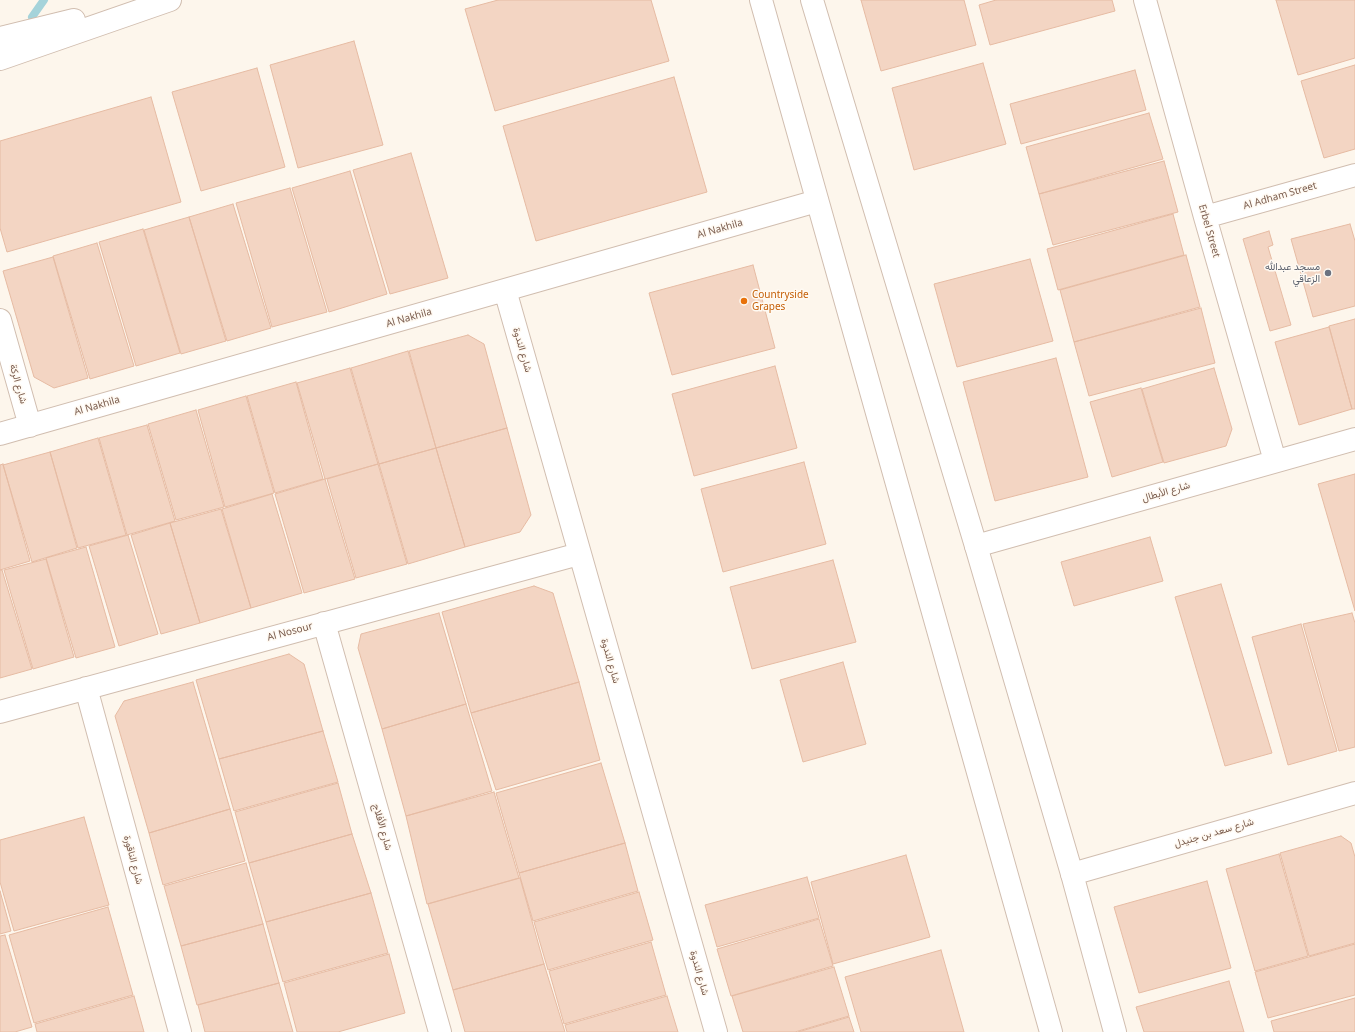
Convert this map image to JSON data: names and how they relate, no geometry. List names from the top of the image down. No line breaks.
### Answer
{"streets":{"street":["Al Adham Street","Al Nakhila","Erbel Street","شارع الندوة","شارع الركة","شارع الأبطال","Al Nosour","شارع الأفلاج","شارع سعد بن جنيدل","شارع الناقورة"]},"crossings":[["Al Adham Street","Erbel Street"],["Al Nakhila","شارع الندوة"],["Al Nakhila","شارع الركة"],["Erbel Street","شارع الأبطال"],["شارع الندوة","Al Nosour"],["Al Nosour","شارع الأفلاج"],["Al Nosour","شارع الناقورة"]],"places":["مسجد عبدالله الزعاقي","Countryside Grapes"]}
